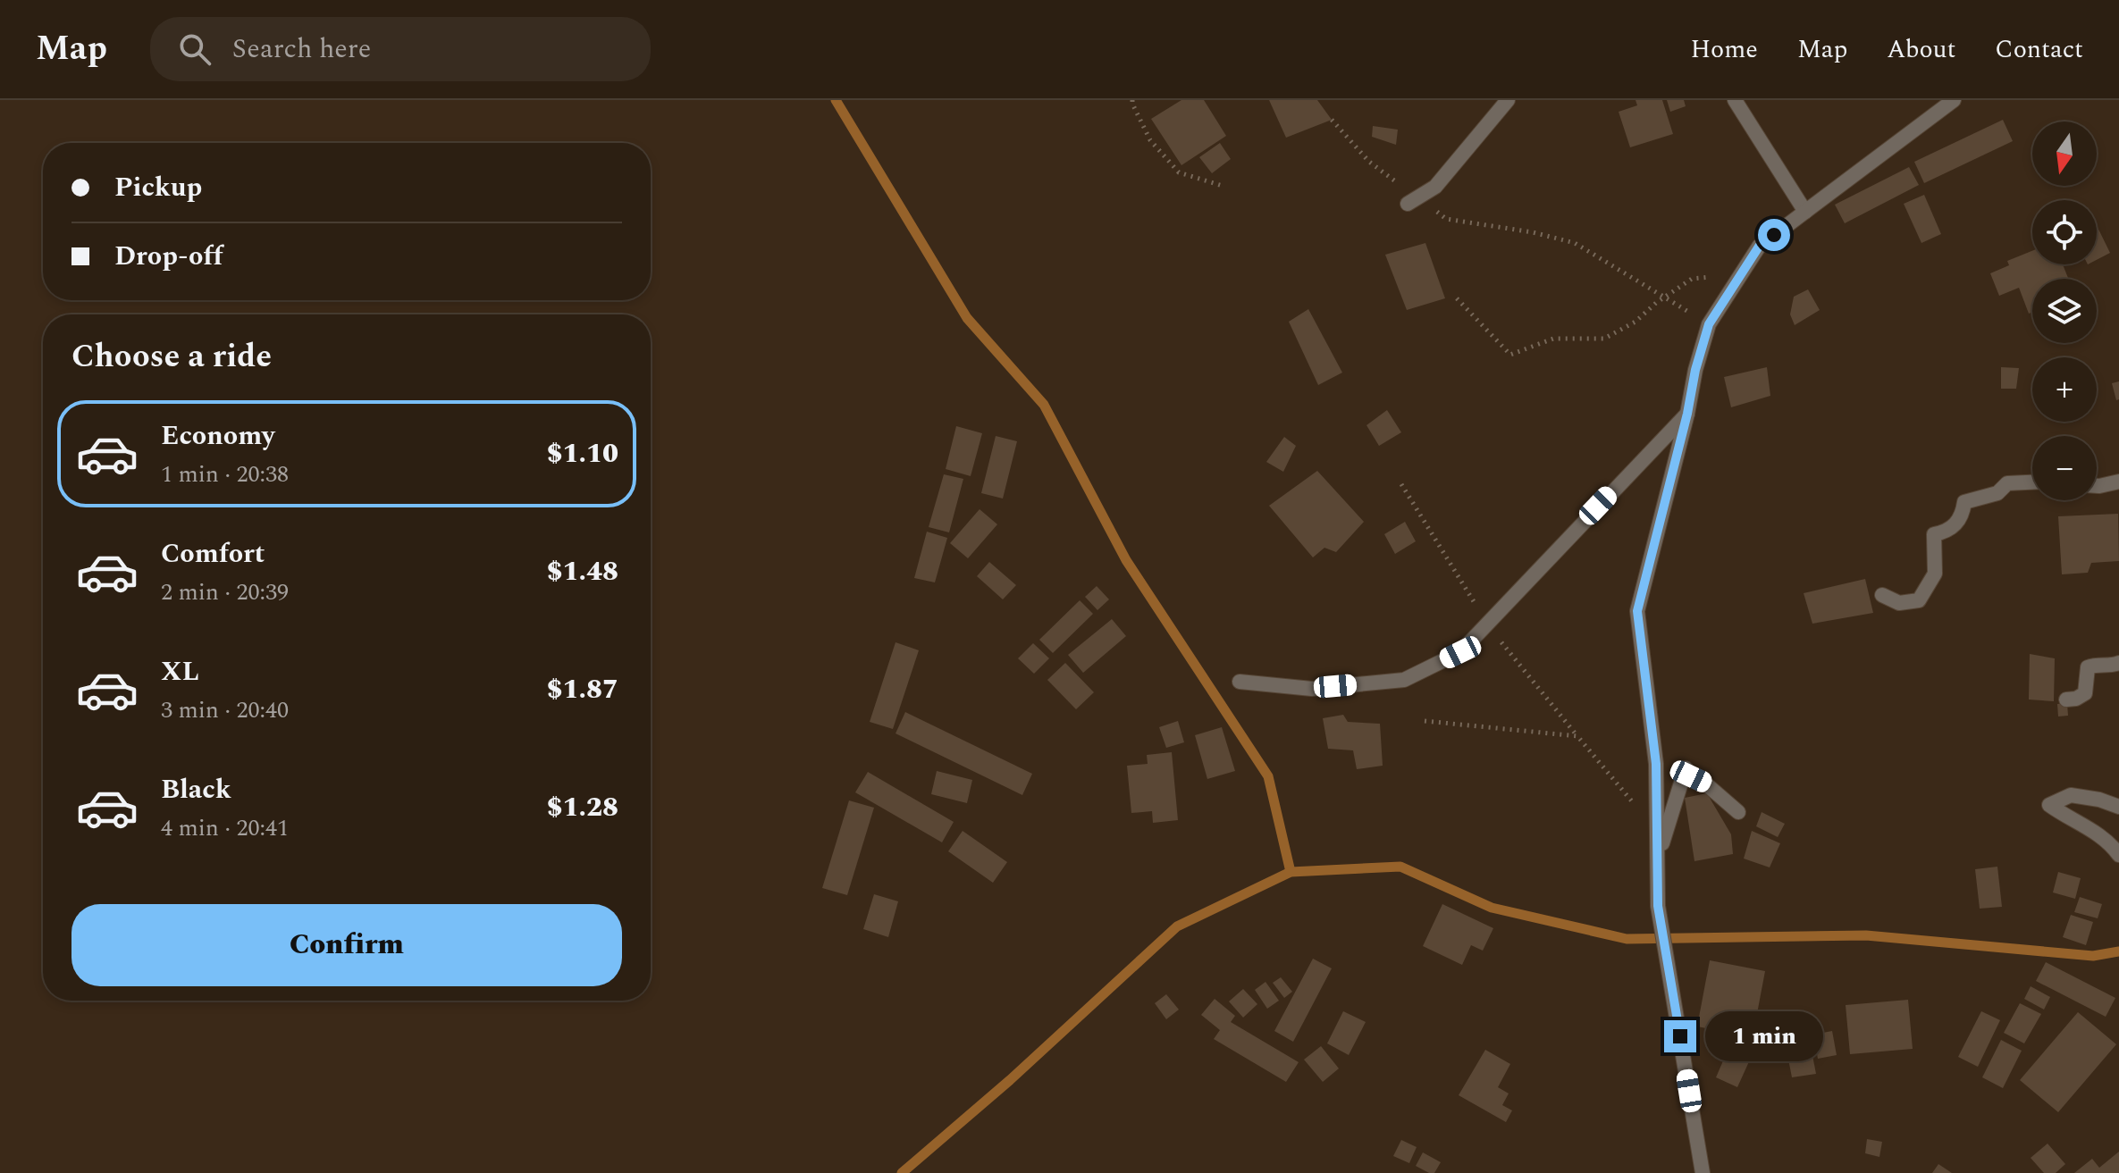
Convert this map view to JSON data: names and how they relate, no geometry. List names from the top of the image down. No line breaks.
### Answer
{"north":"bottom","page":{"header":"Map","search":"Search here","nav":["Home","Map","About","Contact"],"map_buttons":["+","−"],"banner":["Pickup","Drop-off"],"heading":"Choose a ride","list":[{"name":"Economy","note":"1 min · 20:38","value":"$1.10"},{"name":"Comfort","note":"2 min · 20:39","value":"$1.48"},{"name":"XL","note":"3 min · 20:40","value":"$1.87"},{"name":"Black","note":"4 min · 20:41","value":"$1.28"}],"buttons":"Confirm","bubble":"1 min"}}
